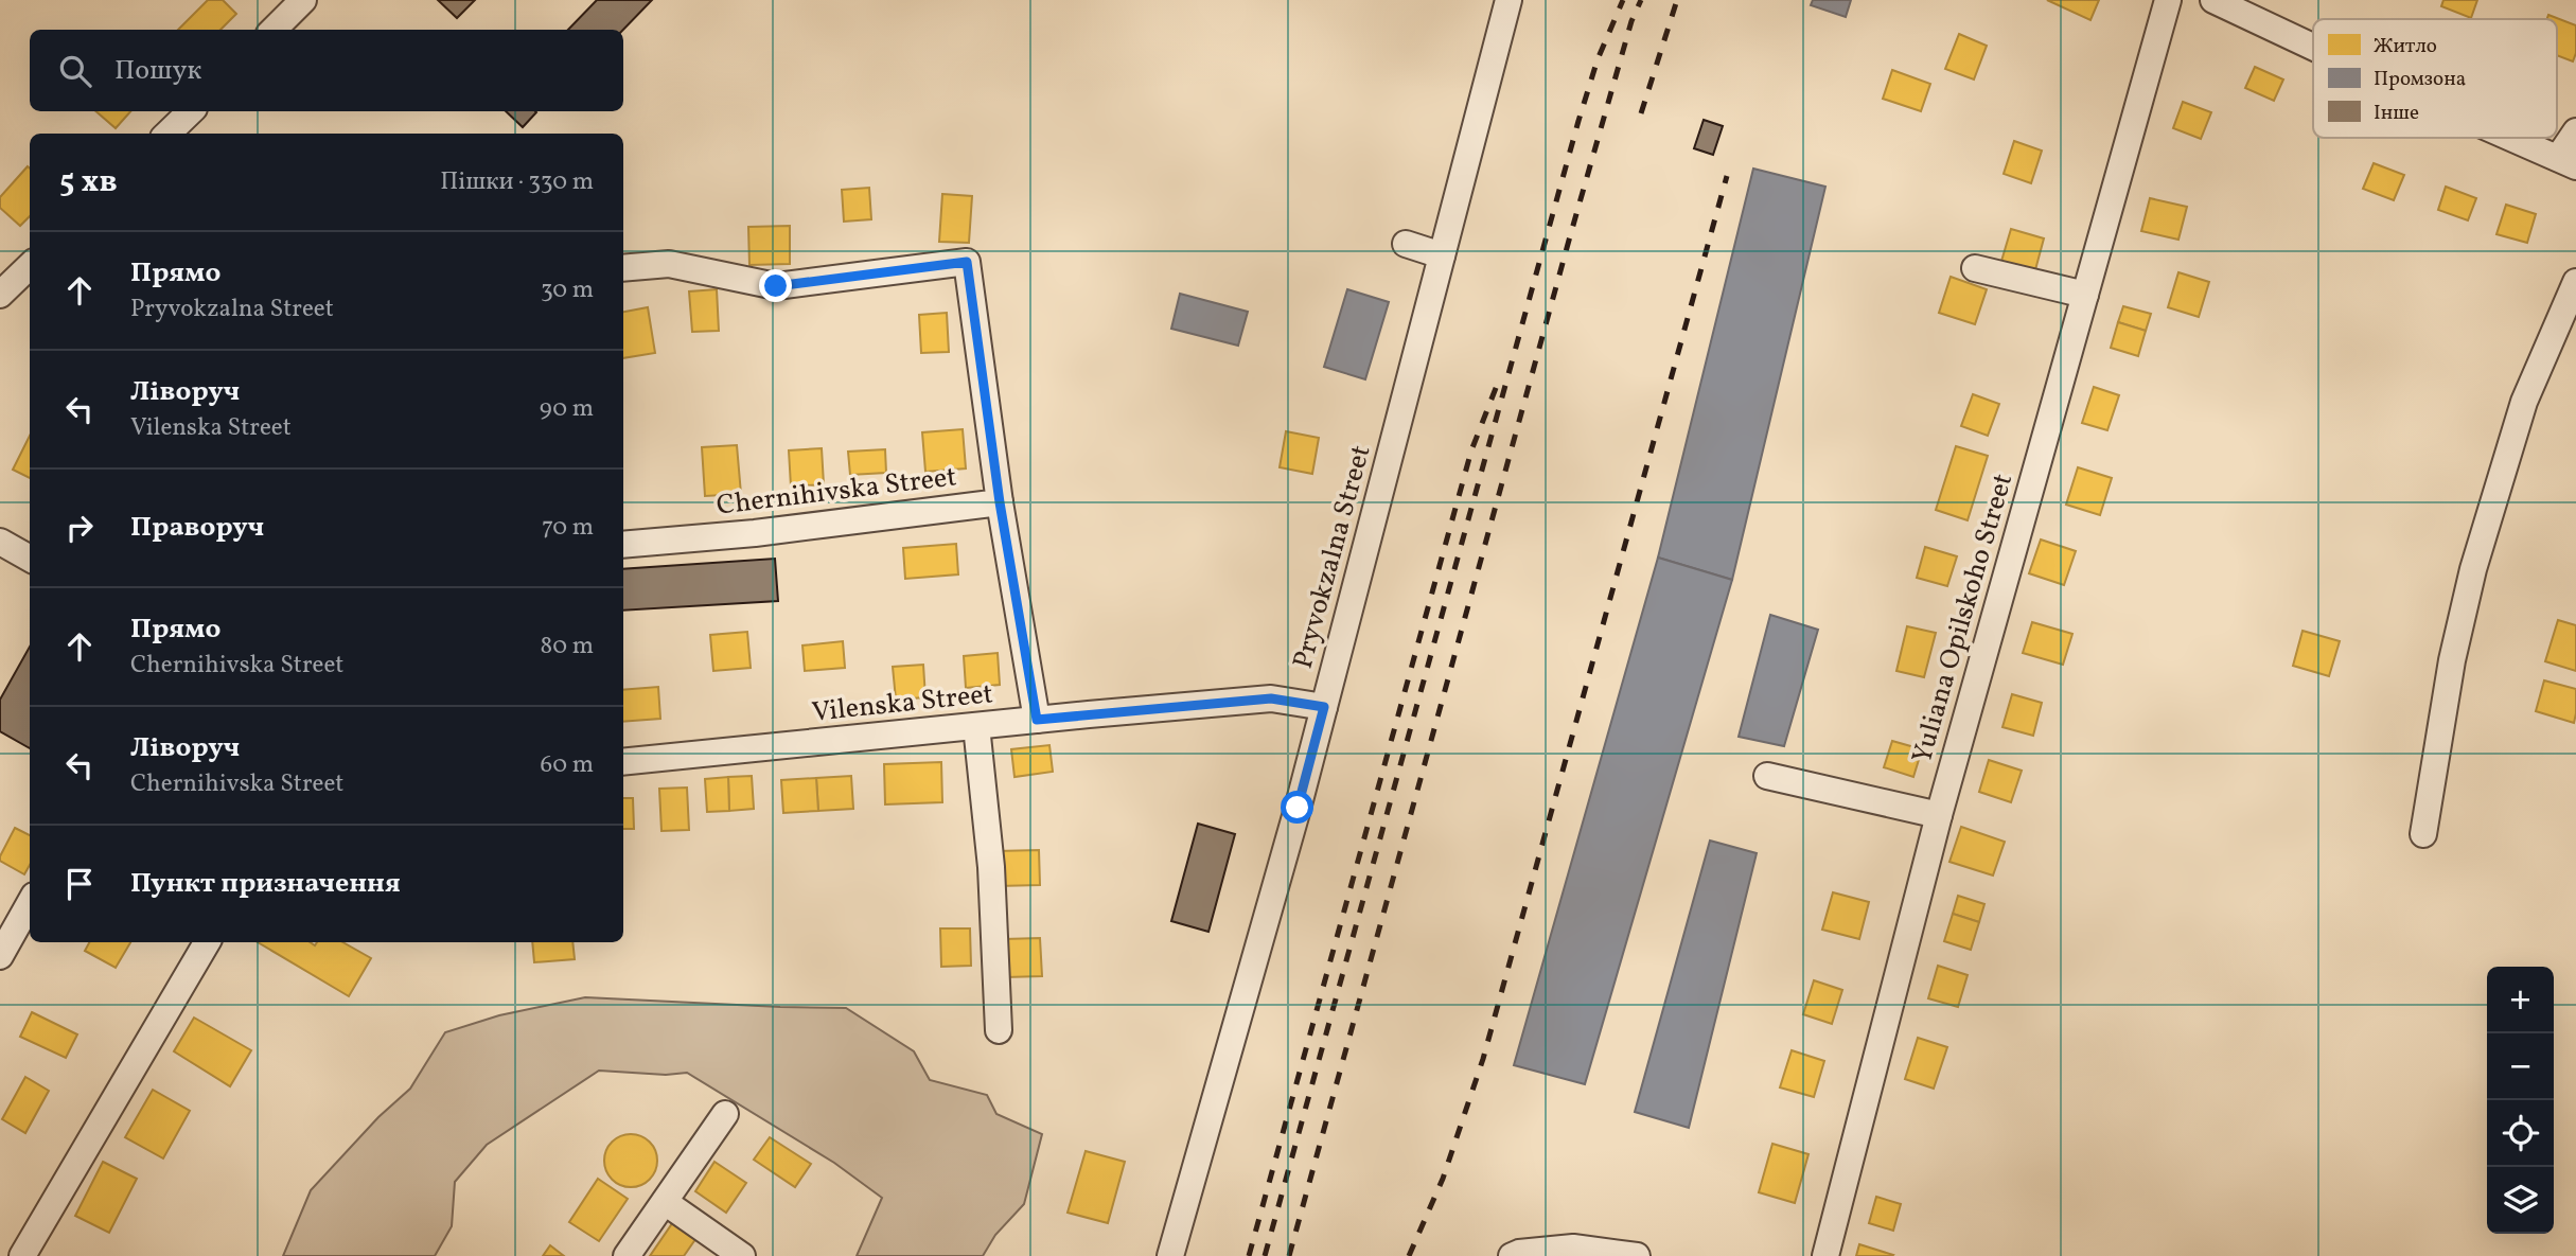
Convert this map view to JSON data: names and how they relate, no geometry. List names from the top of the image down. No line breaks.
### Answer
{"streets":{"street":["Chernihivska Street","Pryvokzalna Street","Yuliana Opilskoho Street","Vilenska Street"]},"crossings":[["Pryvokzalna Street","Vilenska Street"]],"legend":["Житло","Промзона","Інше"],"page":{"search":"Пошук","heading":["5 хв","Пішки · 330 m"],"list":[["Прямо","Pryvokzalna Street","30 m"],["Ліворуч","Vilenska Street","90 m"],["Праворуч","70 m"],["Прямо","Chernihivska Street","80 m"],["Ліворуч","Chernihivska Street","60 m"],"Пункт призначення"],"map_buttons":["+","−"]}}
